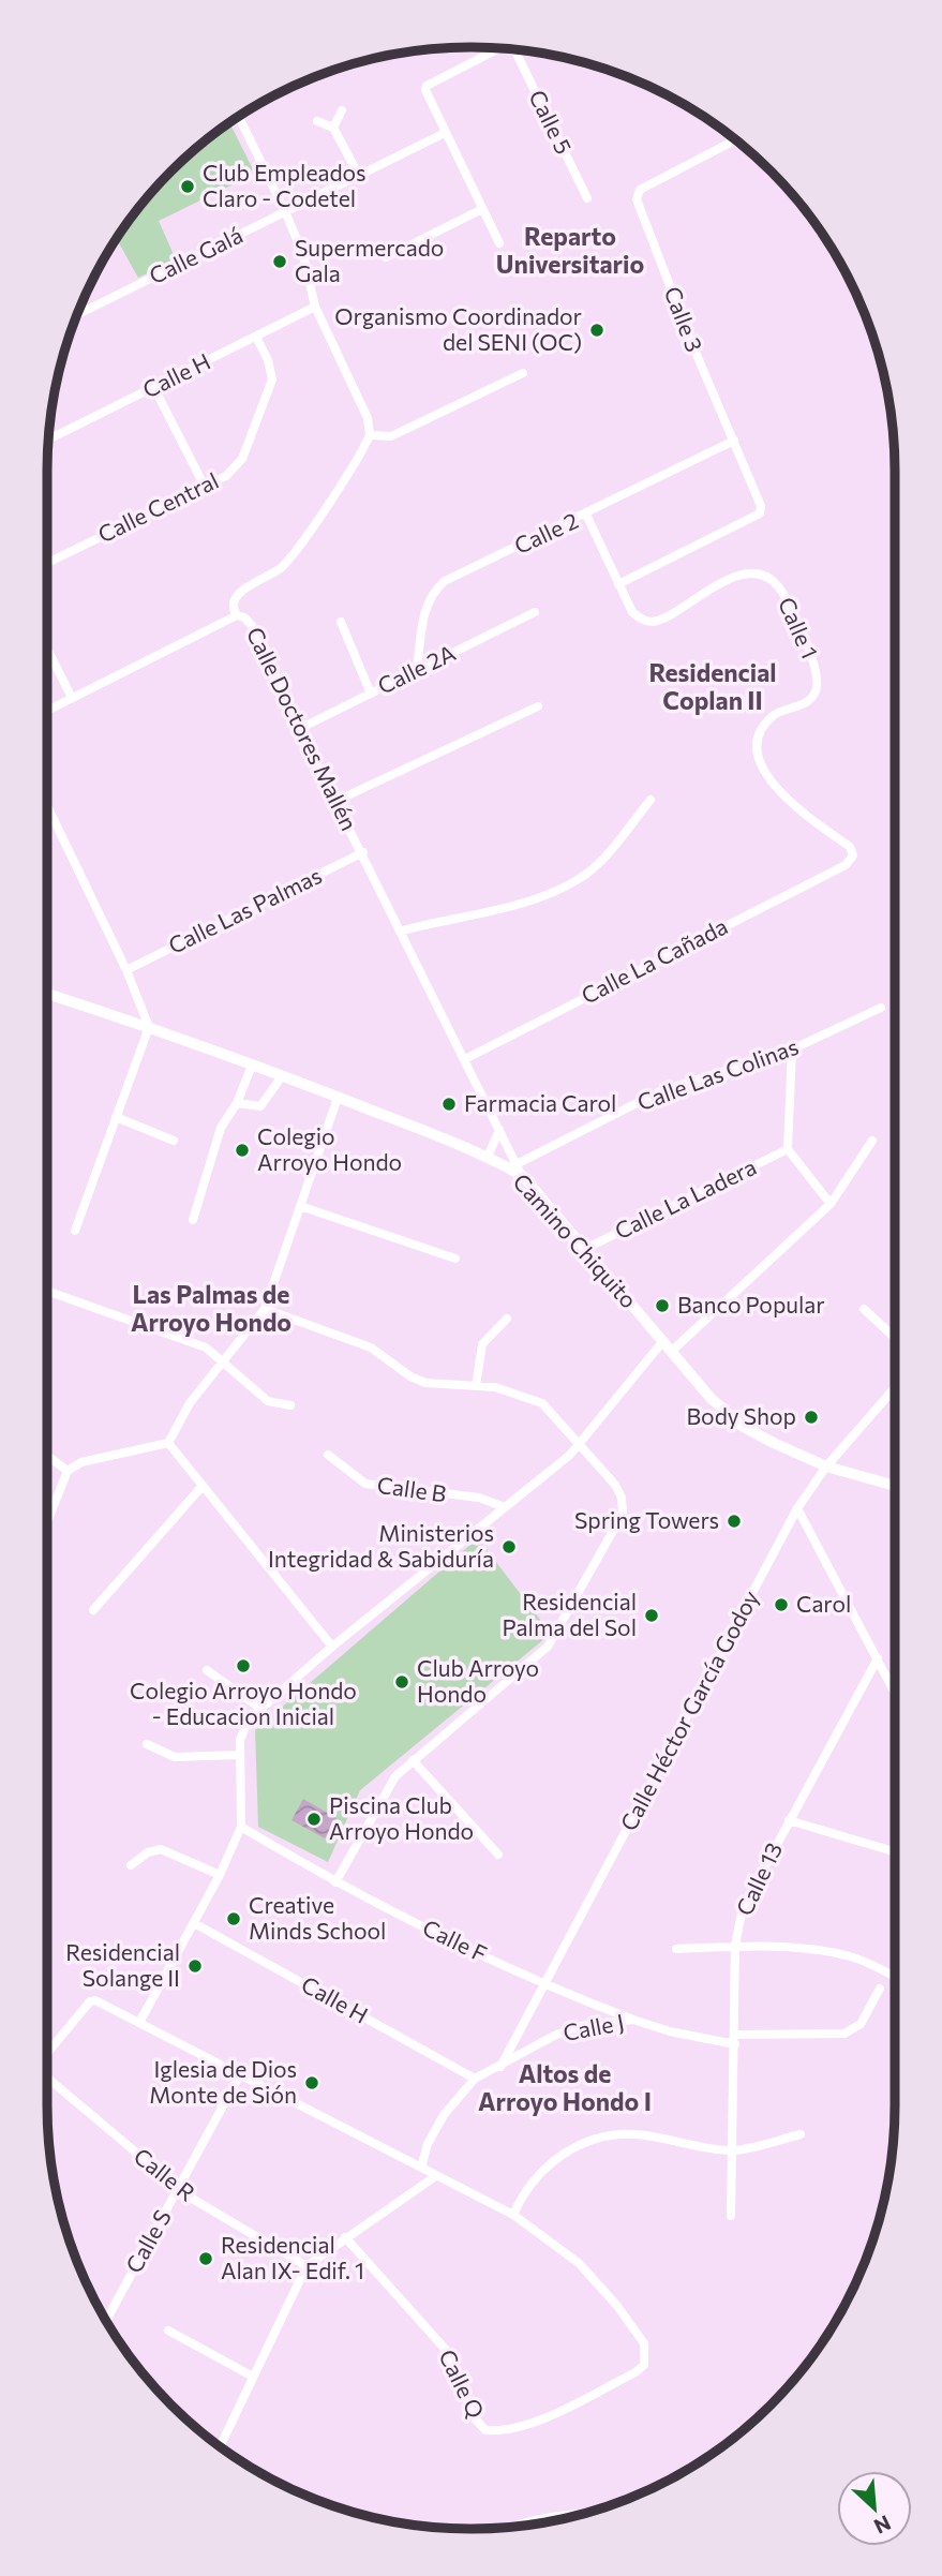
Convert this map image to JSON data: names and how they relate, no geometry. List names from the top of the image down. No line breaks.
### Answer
{"streets":{"main road":["Camino Chiquito"],"street":["Calle 5","Calle Galá","Calle 3","Calle H","Calle Central","Calle 2","Calle 1","Calle 2A","Calle Doctores Mallén","Calle Las Palmas","Calle La Cañada","Calle Las Colinas","Calle La Ladera","Calle B","Calle Héctor García Godoy","Calle 13","Calle F","Calle J","Calle R","Calle S","Calle Q"]},"crossings":[["Calle 5","Calle Galá"],["Calle 3","Calle 2"],["Calle 3","Calle 1"],["Calle H","Calle Central"],["Calle H","Calle J"],["Calle 2","Calle 1"],["Calle 2","Calle 2A"],["Calle 1","Calle La Cañada"],["Calle 2A","Calle Doctores Mallén"],["Calle Doctores Mallén","Calle Las Palmas"],["Calle Doctores Mallén","Calle La Cañada"],["Calle Doctores Mallén","Calle Las Colinas"],["Calle Doctores Mallén","Camino Chiquito"],["Calle La Ladera","Camino Chiquito"],["Camino Chiquito","Calle Héctor García Godoy"],["Calle Héctor García Godoy","Calle F"],["Calle Héctor García Godoy","Calle J"],["Calle 13","Calle J"],["Calle F","Calle J"],["Calle R","Calle S"]],"districts":["Reparto Universitario","Residencial Coplan II","Las Palmas de Arroyo Hondo","Altos de Arroyo Hondo I"],"places":["Club Empleados Claro - Codetel","Supermercado Gala","Organismo Coordinador del SENI (OC)","Farmacia Carol","Colegio Arroyo Hondo","Banco Popular","Body Shop","Spring Towers","Ministerios Integridad & Sabiduría","Carol","Residencial Palma del Sol","Colegio Arroyo Hondo - Educacion Inicial","Club Arroyo Hondo","Piscina Club Arroyo Hondo","Creative Minds School","Residencial Solange II","Iglesia de Dios Monte de Sión","Residencial Alan IX- Edif. 1"],"north":"bottom right"}
